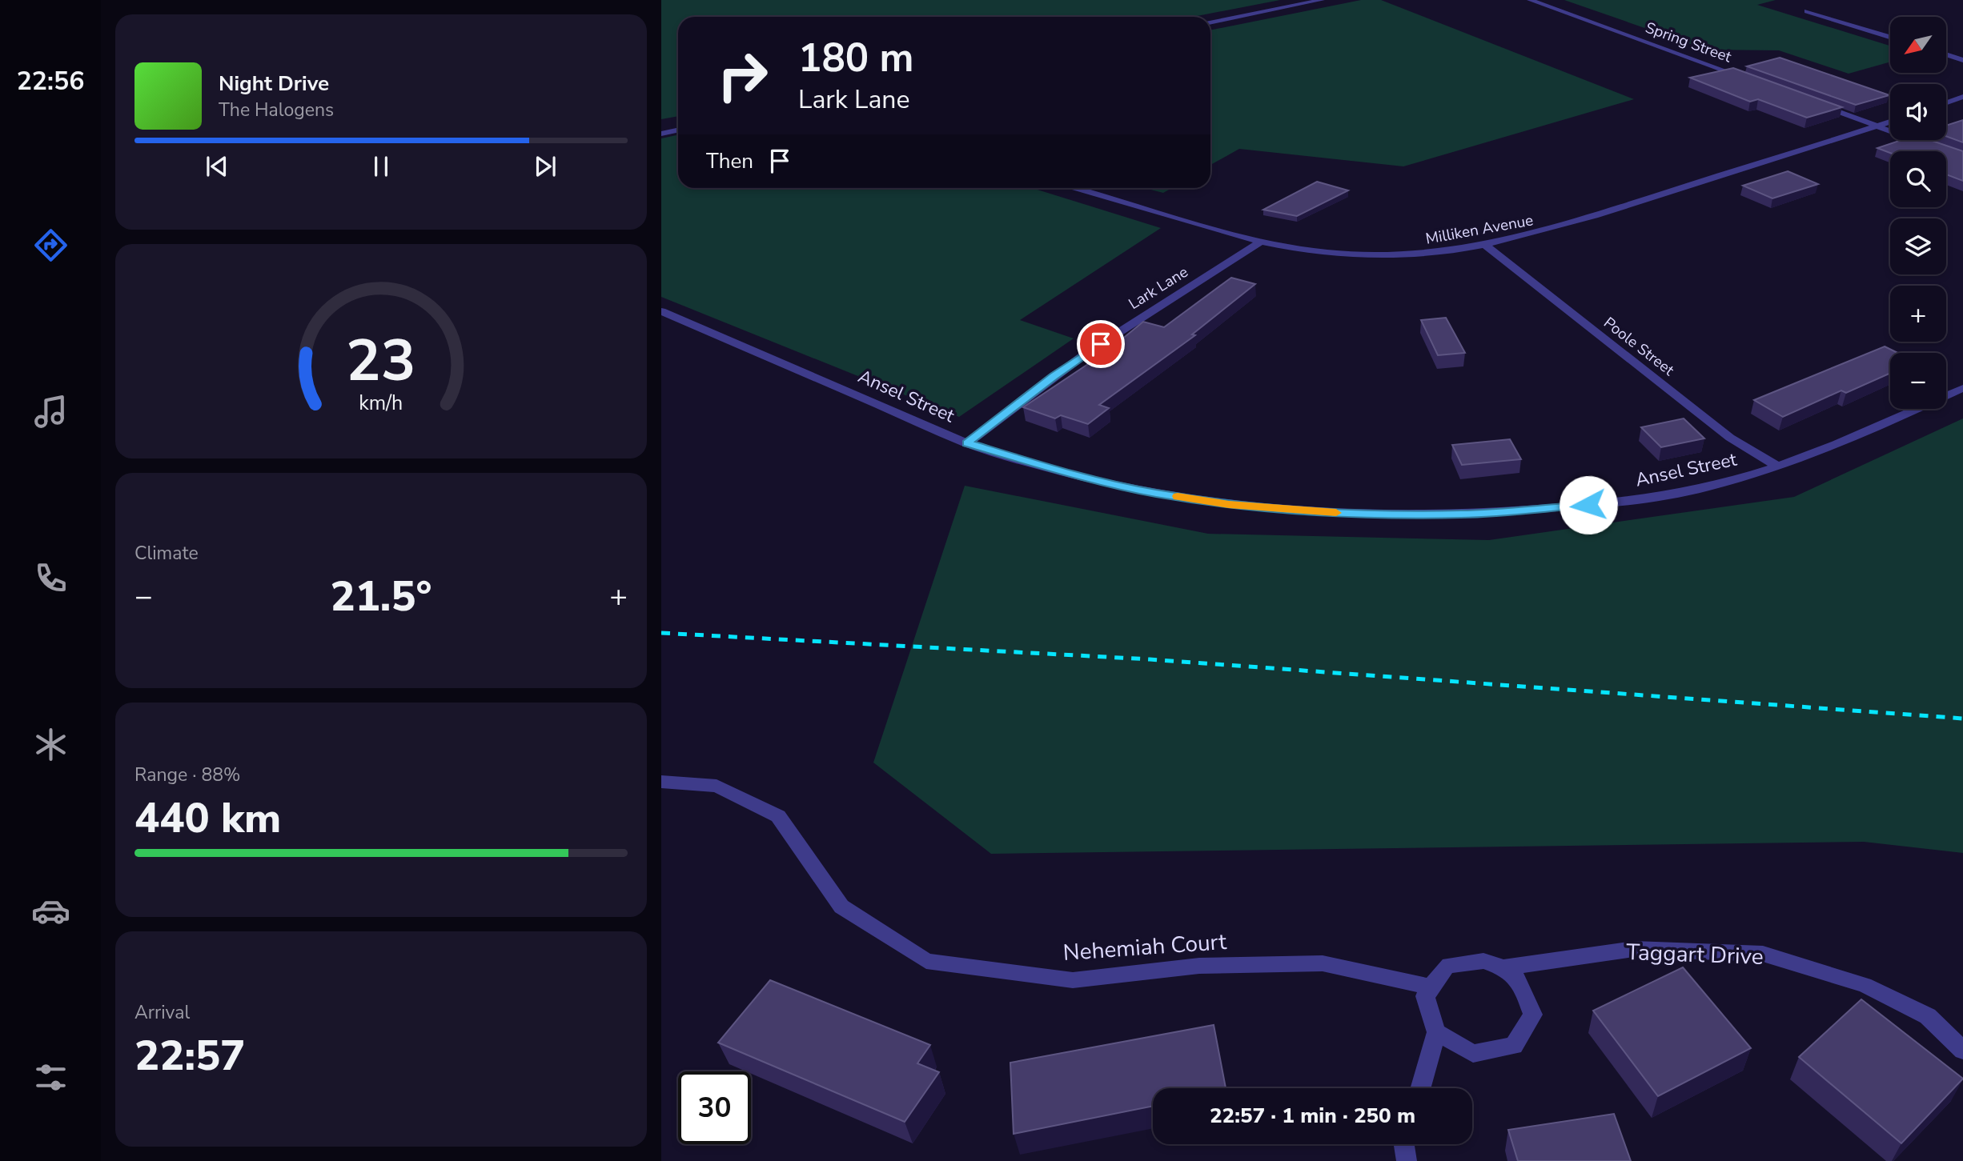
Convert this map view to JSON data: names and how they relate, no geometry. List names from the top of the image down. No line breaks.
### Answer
{"streets":{"street":["Spring Street","Milliken Avenue","Lark Lane","Poole Street","Ansel Street","Nehemiah Court","Taggart Drive"]},"crossings":[["Milliken Avenue","Lark Lane"],["Milliken Avenue","Poole Street"],["Lark Lane","Ansel Street"],["Poole Street","Ansel Street"],["Nehemiah Court","Taggart Drive"]],"north":"bottom left","page":{"tabs":"22:56","map_buttons":["+","−"],"turn":["180 m","Lark Lane"],"song":["Night Drive","The Halogens"],"then":"Then","tile":["Climate",["Range · 88%","440 km"],["Arrival","22:57"]],"heat":["−","21.5°","+"],"limit":"30","trip":"22:57 · 1 min · 250 m","gauge":["23","km/h"]}}
